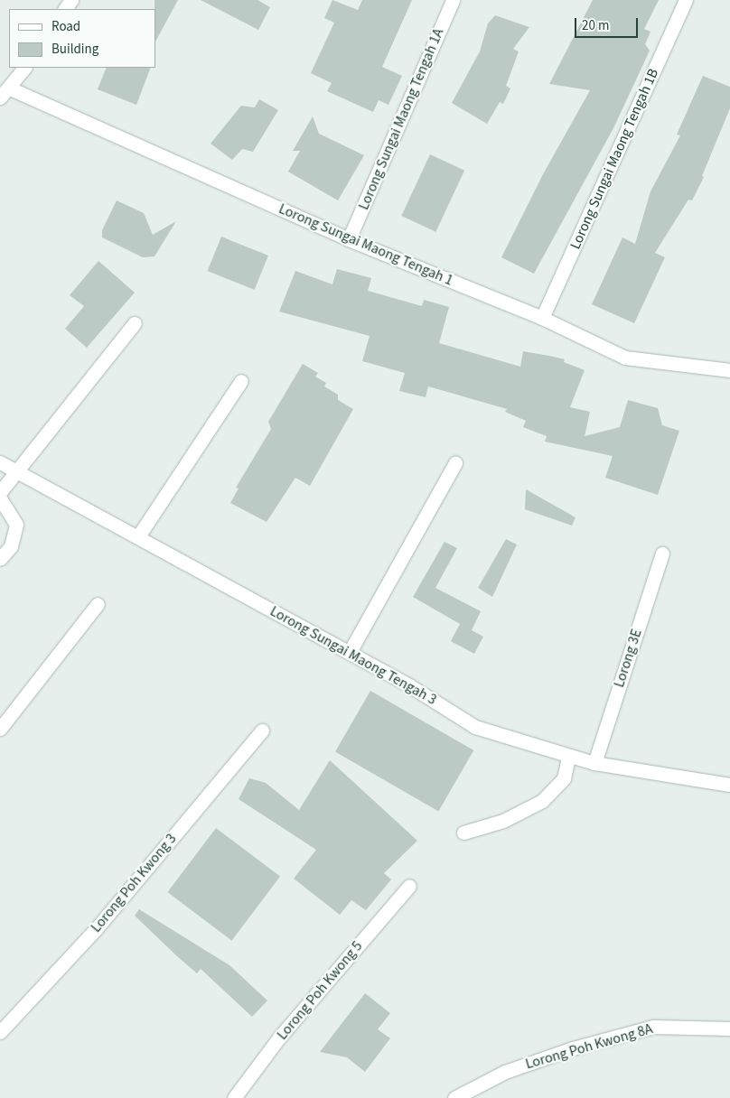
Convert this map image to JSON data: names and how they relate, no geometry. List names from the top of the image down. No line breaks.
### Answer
{"streets":{"street":["Lorong Sungai Maong Tengah 1A","Lorong Sungai Maong Tengah 1B","Lorong Sungai Maong Tengah 1","Lorong Sungai Maong Tengah 3","Lorong 3E","Lorong Poh Kwong 3","Lorong Poh Kwong 5","Lorong Poh Kwong 8A"]},"crossings":[["Lorong Sungai Maong Tengah 1A","Lorong Sungai Maong Tengah 1"],["Lorong Sungai Maong Tengah 1B","Lorong Sungai Maong Tengah 1"],["Lorong Sungai Maong Tengah 3","Lorong 3E"]],"legend":["Road","Building"],"scale_bar":"20 m"}
